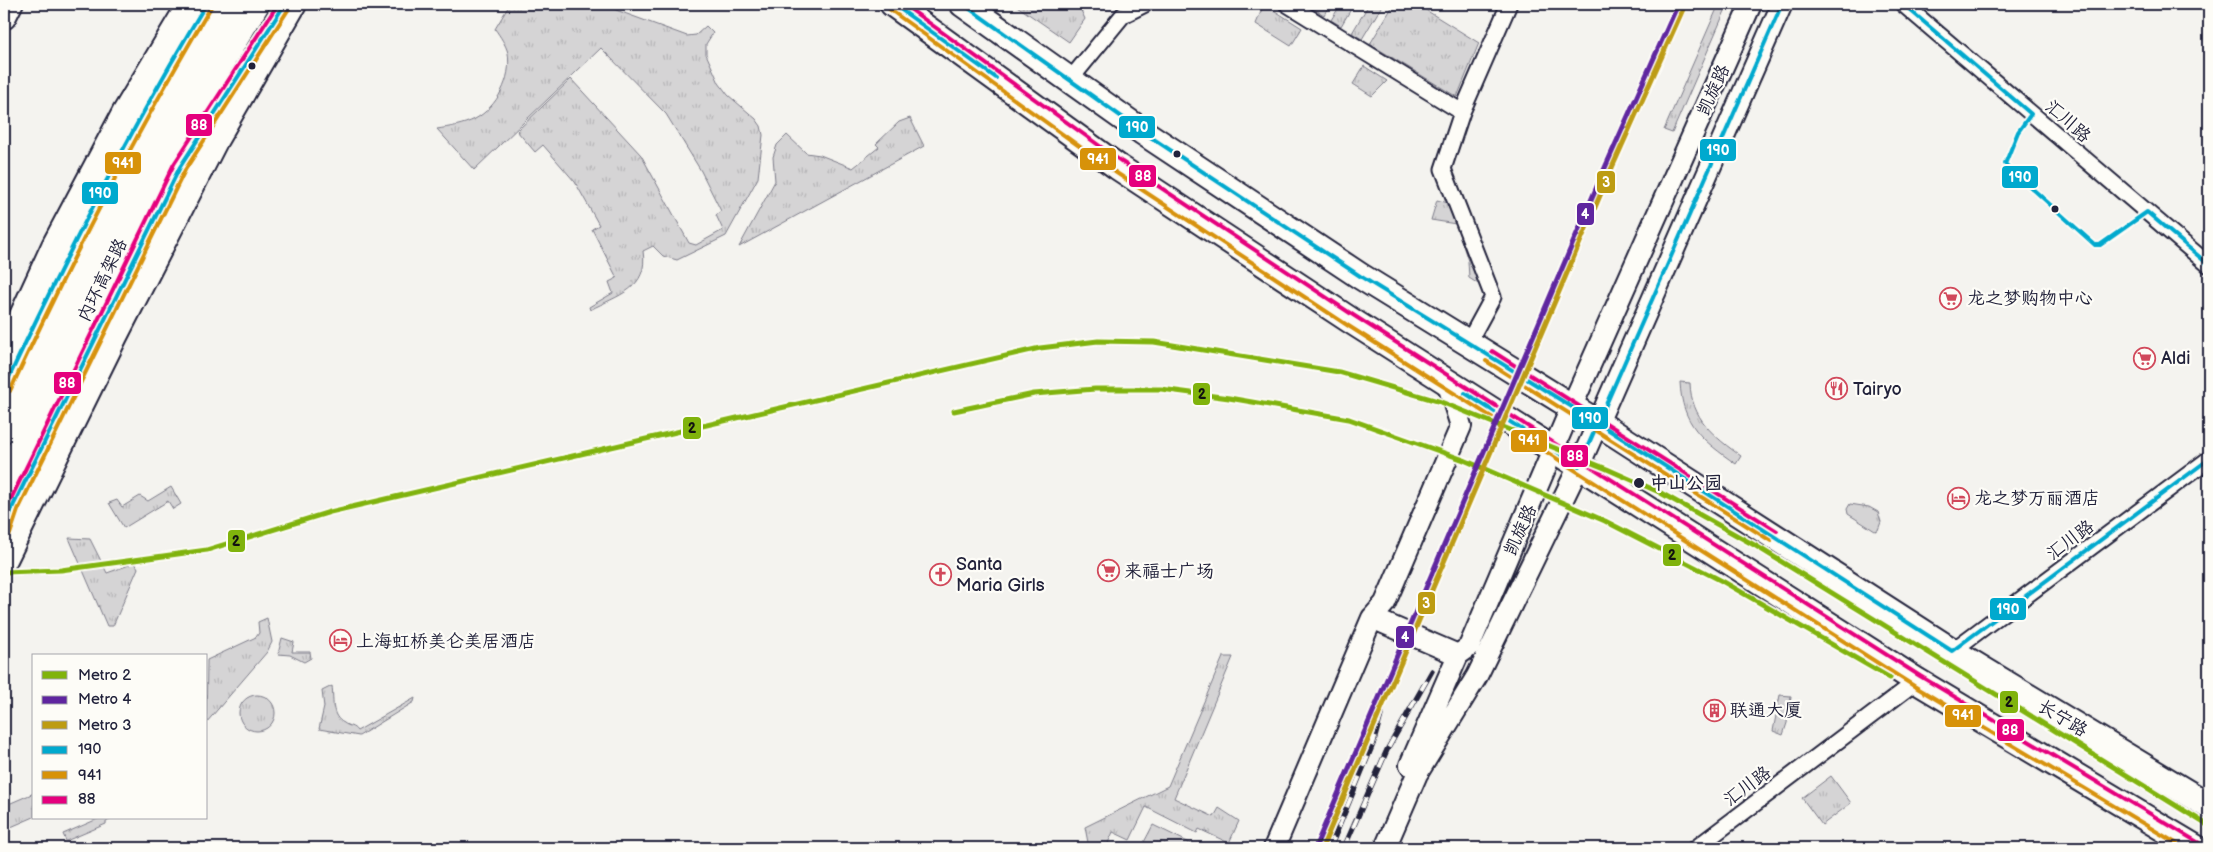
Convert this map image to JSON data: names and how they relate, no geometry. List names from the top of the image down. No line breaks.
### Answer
{"streets":{"highway":["内环高架路"],"main road":["长宁路"],"street":["凯旋路","汇川路"]},"crossings":[["凯旋路","长宁路"],["汇川路","长宁路"]],"places":{"supermarket":["龙之梦购物中心","Aldi","来福士广场"],"restaurant":["Tairyo"],"other":["中山公园"],"hotel":["龙之梦万丽酒店","上海虹桥美仑美居酒店"],"church":["Santa Maria Girls"],"building":["联通大厦"]},"lines":["metro line 4","transit line 190","transit line 88","metro line 3","transit line 941","metro line 2"],"legend":["Metro 2","Metro 4","Metro 3","190","941","88"]}
